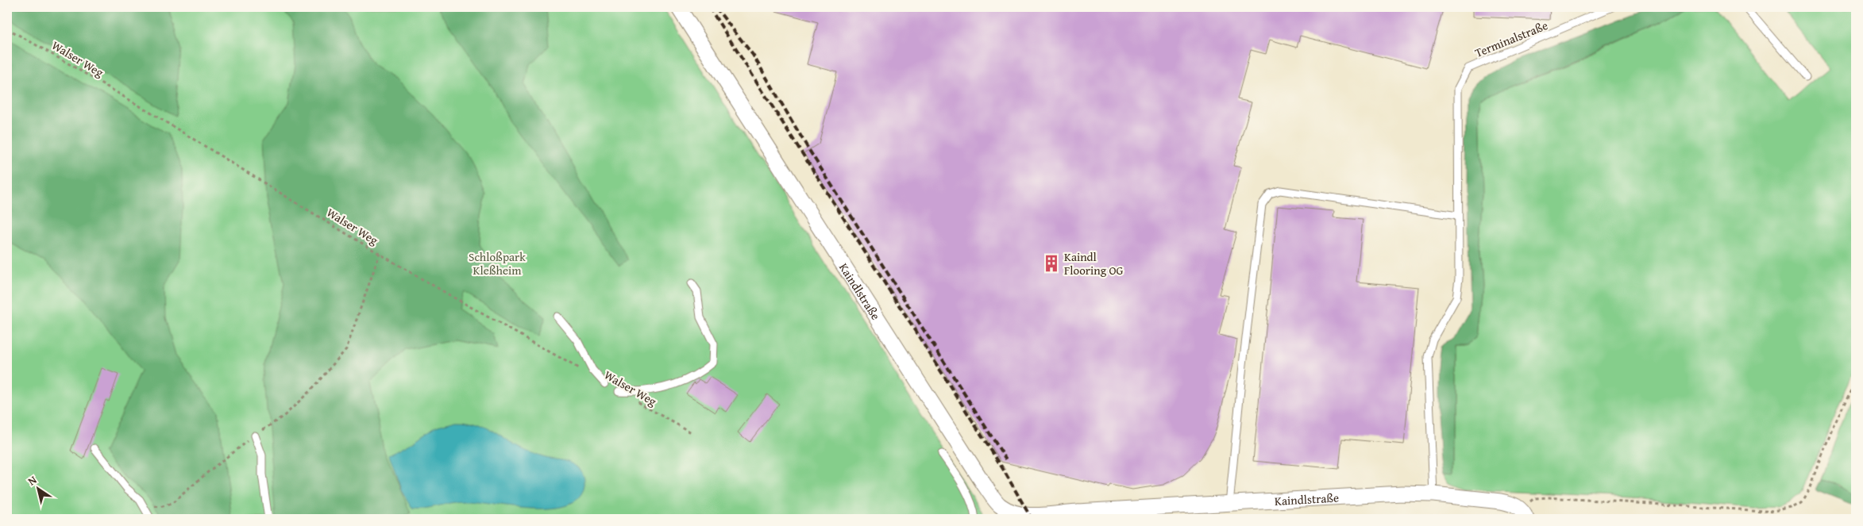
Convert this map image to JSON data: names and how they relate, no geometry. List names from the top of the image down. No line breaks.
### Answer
{"streets":{"street":["Kaindlstraße"],"lane":["Terminalstraße"],"path":["Walser Weg"]},"crossings":[["Terminalstraße","Kaindlstraße"]],"parks":["Schloßpark Kleßheim"],"places":{"building":["Kaindl Flooring OG"]},"north":"top left"}
